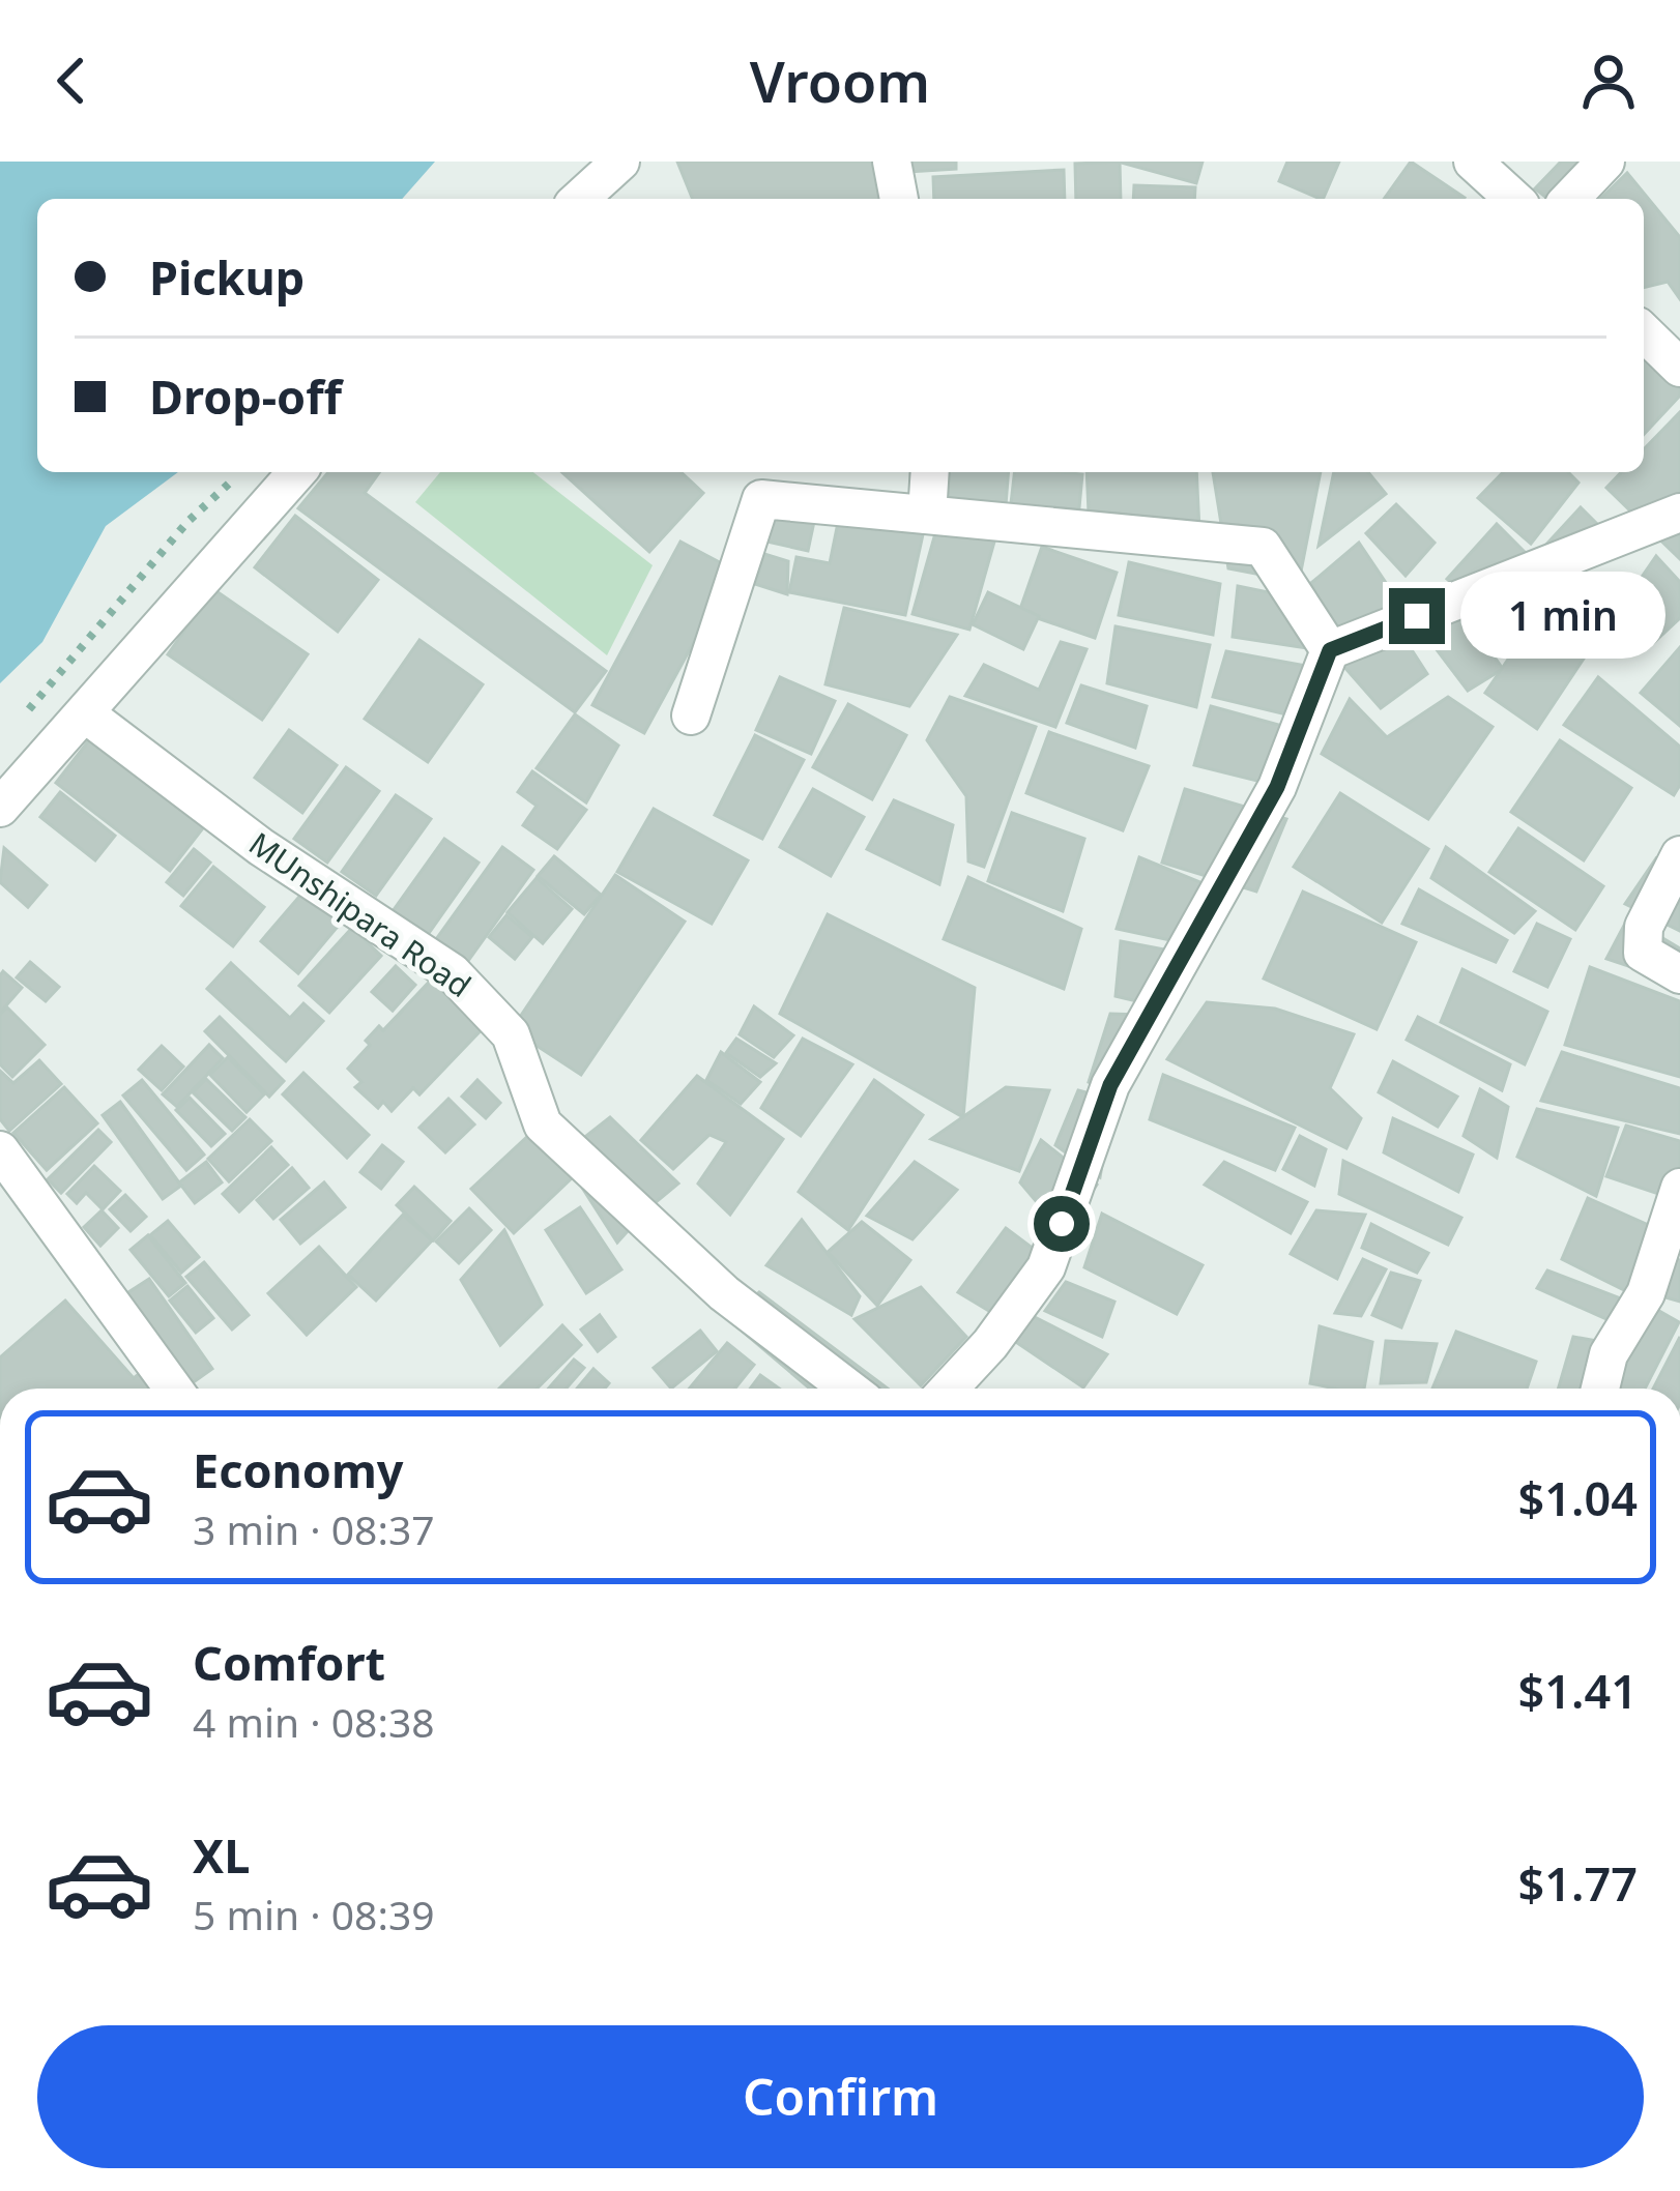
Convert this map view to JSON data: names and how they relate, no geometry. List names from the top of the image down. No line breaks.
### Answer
{"streets":{"street":["MUnshipara Road"]},"page":{"header":"Vroom","banner":["Pickup","Drop-off"],"bubble":"1 min","list":[{"name":"Economy","note":"3 min · 08:37","value":"$1.04"},{"name":"Comfort","note":"4 min · 08:38","value":"$1.41"},{"name":"XL","note":"5 min · 08:39","value":"$1.77"}],"buttons":"Confirm"}}
